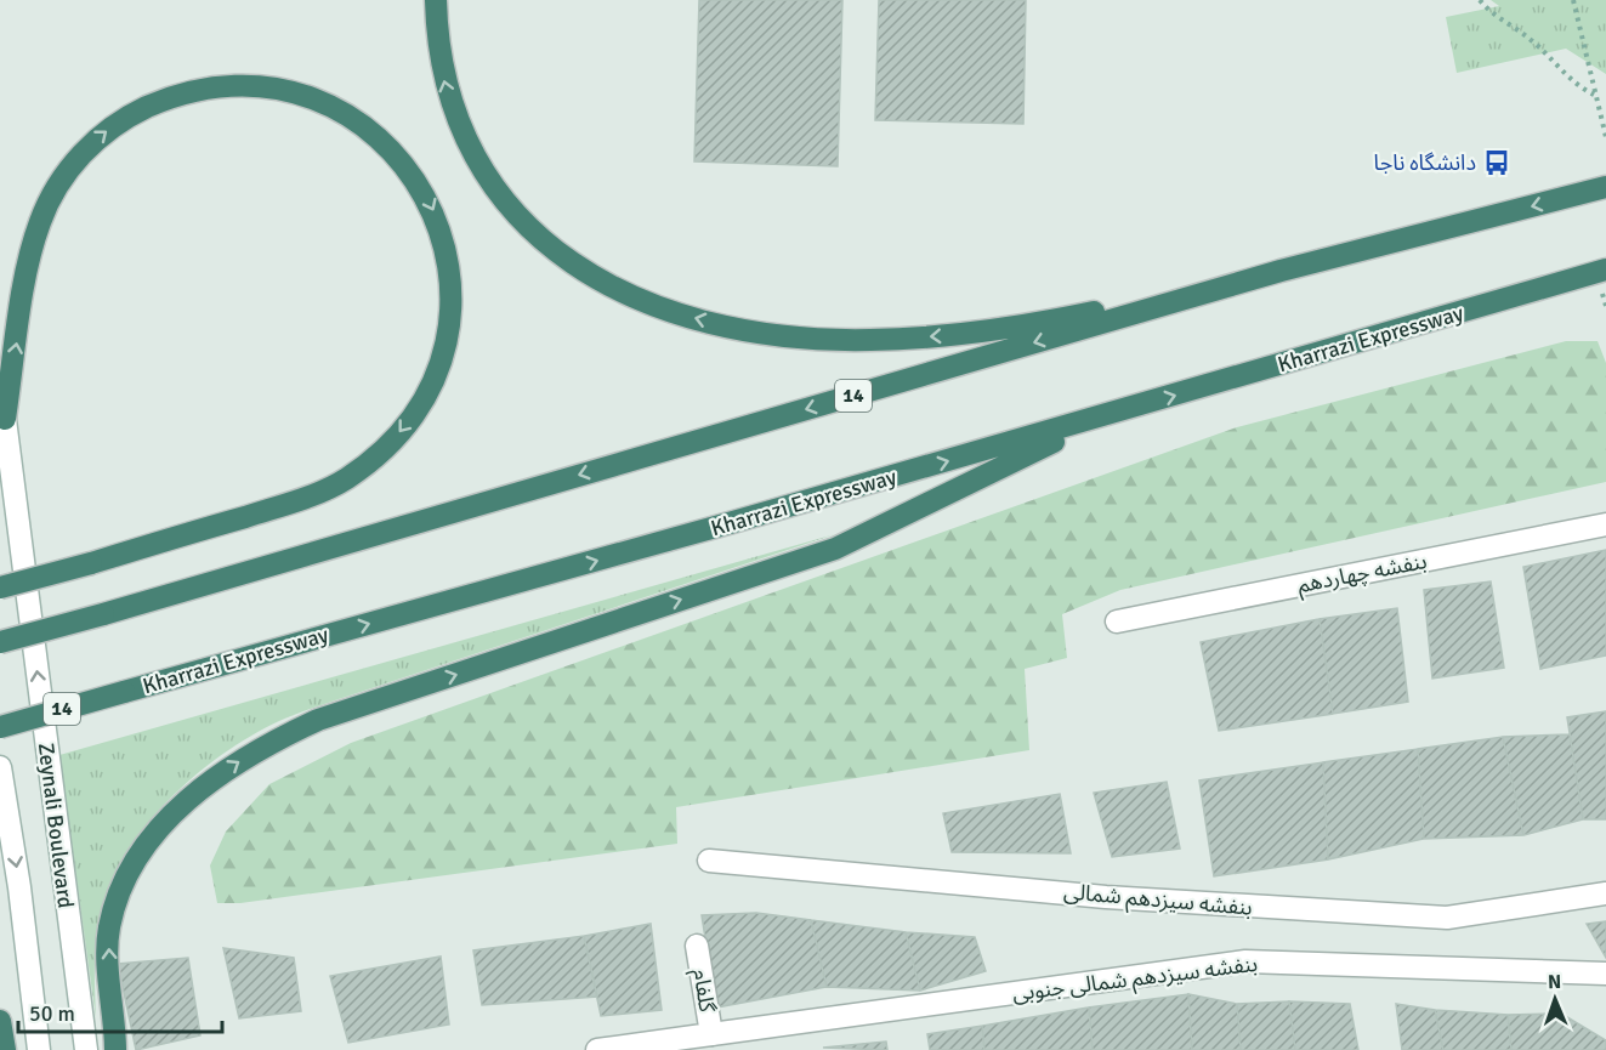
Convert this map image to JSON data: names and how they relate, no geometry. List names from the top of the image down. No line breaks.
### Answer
{"streets":{"highway":["Kharrazi Expressway","14"],"street":["بنفشه چهاردهم","Zeynali Boulevard","بنفشه سیزدهم شمالی","بنفشه سیزدهم شمالی جنوبی","گلفام"]},"crossings":[["بنفشه سیزدهم شمالی جنوبی","گلفام"]],"places":{"bus stop":["دانشگاه ناجا"]},"scale_bar":"50 m","north":"top"}
